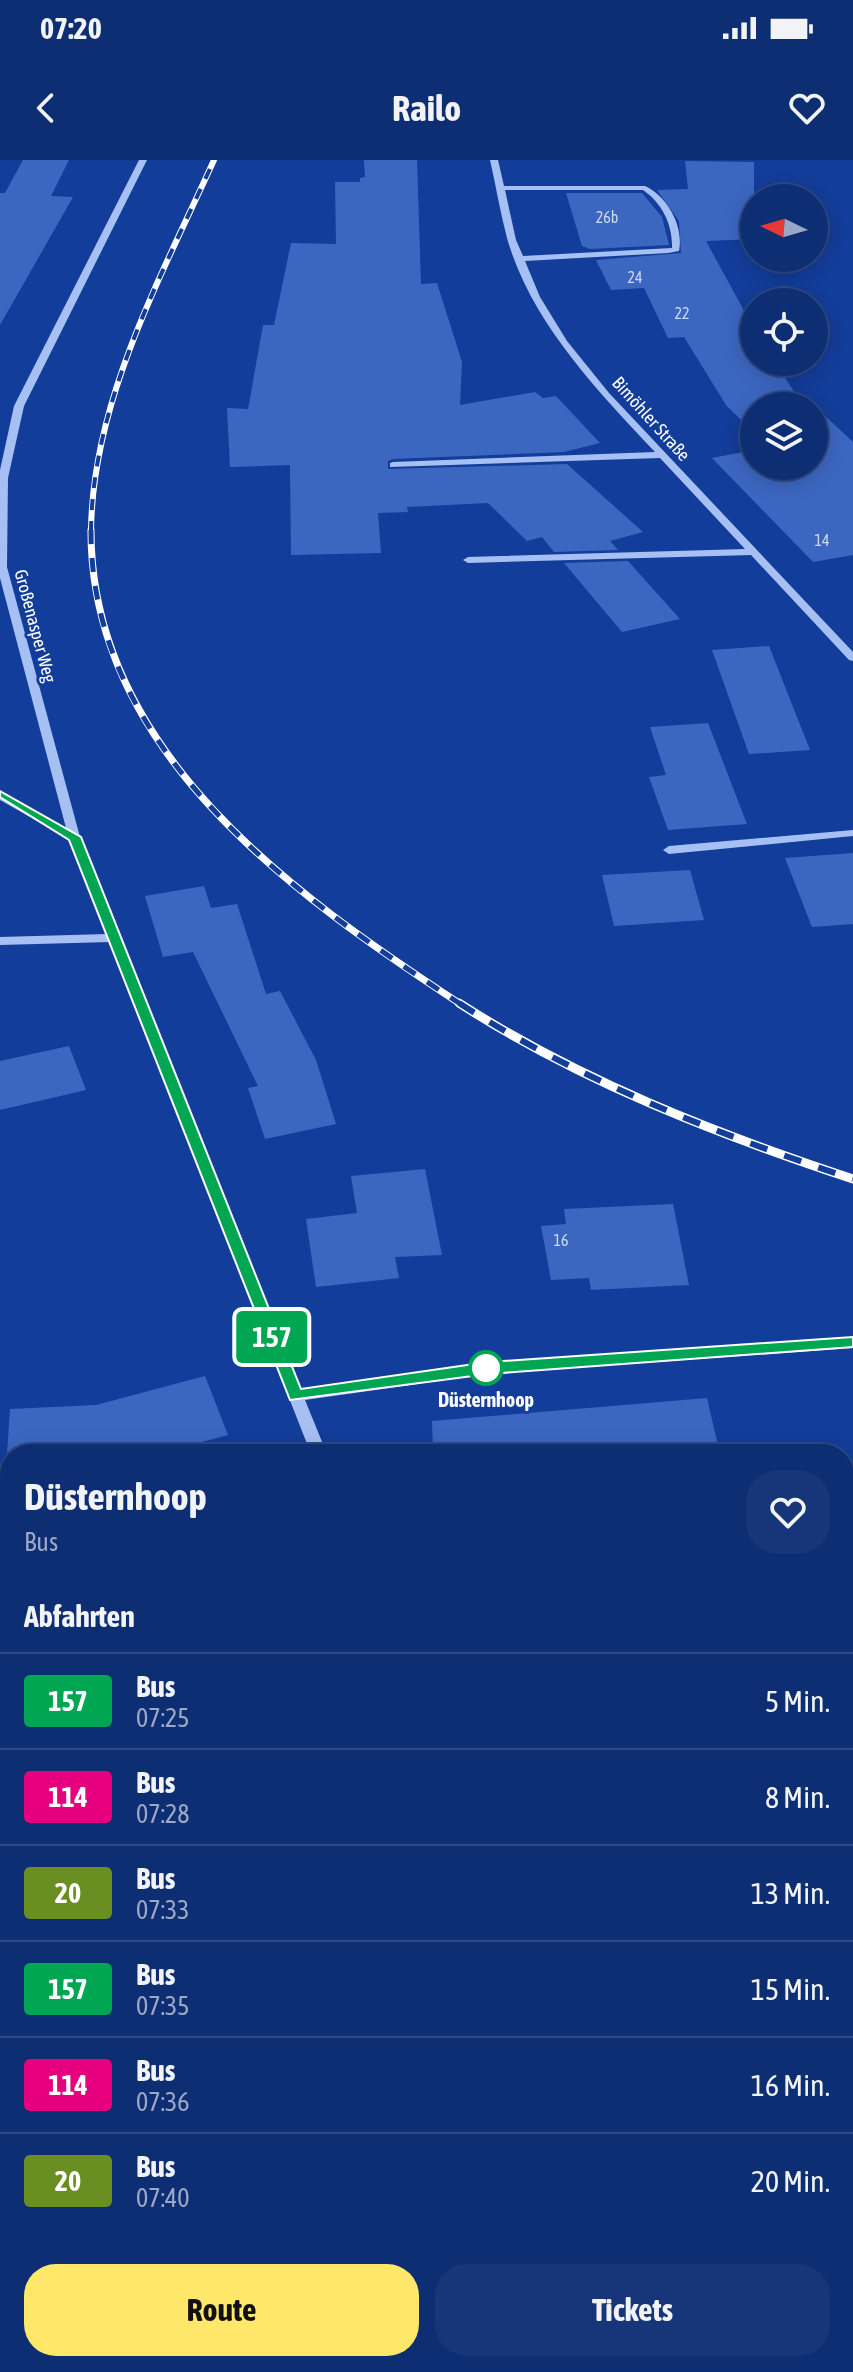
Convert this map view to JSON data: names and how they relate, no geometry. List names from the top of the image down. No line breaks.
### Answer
{"streets":{"street":["Bimöhler Straße","Großenasper Weg"]},"places":["Düsternhoop"],"lines":["bus line 157"],"house_numbers":["26b","24","22","14","16"],"north":"left","page":{"status":"07:20","header":"Railo","on_map":"157","heading":[["Düsternhoop","Bus"],"Abfahrten"],"list":[{"mark":"157","name":"Bus","note":"07:25","value":"5 Min."},{"mark":"114","name":"Bus","note":"07:28","value":"8 Min."},{"mark":"20","name":"Bus","note":"07:33","value":"13 Min."},{"mark":"157","name":"Bus","note":"07:35","value":"15 Min."},{"mark":"114","name":"Bus","note":"07:36","value":"16 Min."},{"mark":"20","name":"Bus","note":"07:40","value":"20 Min."}],"buttons":["Route","Tickets"]}}
